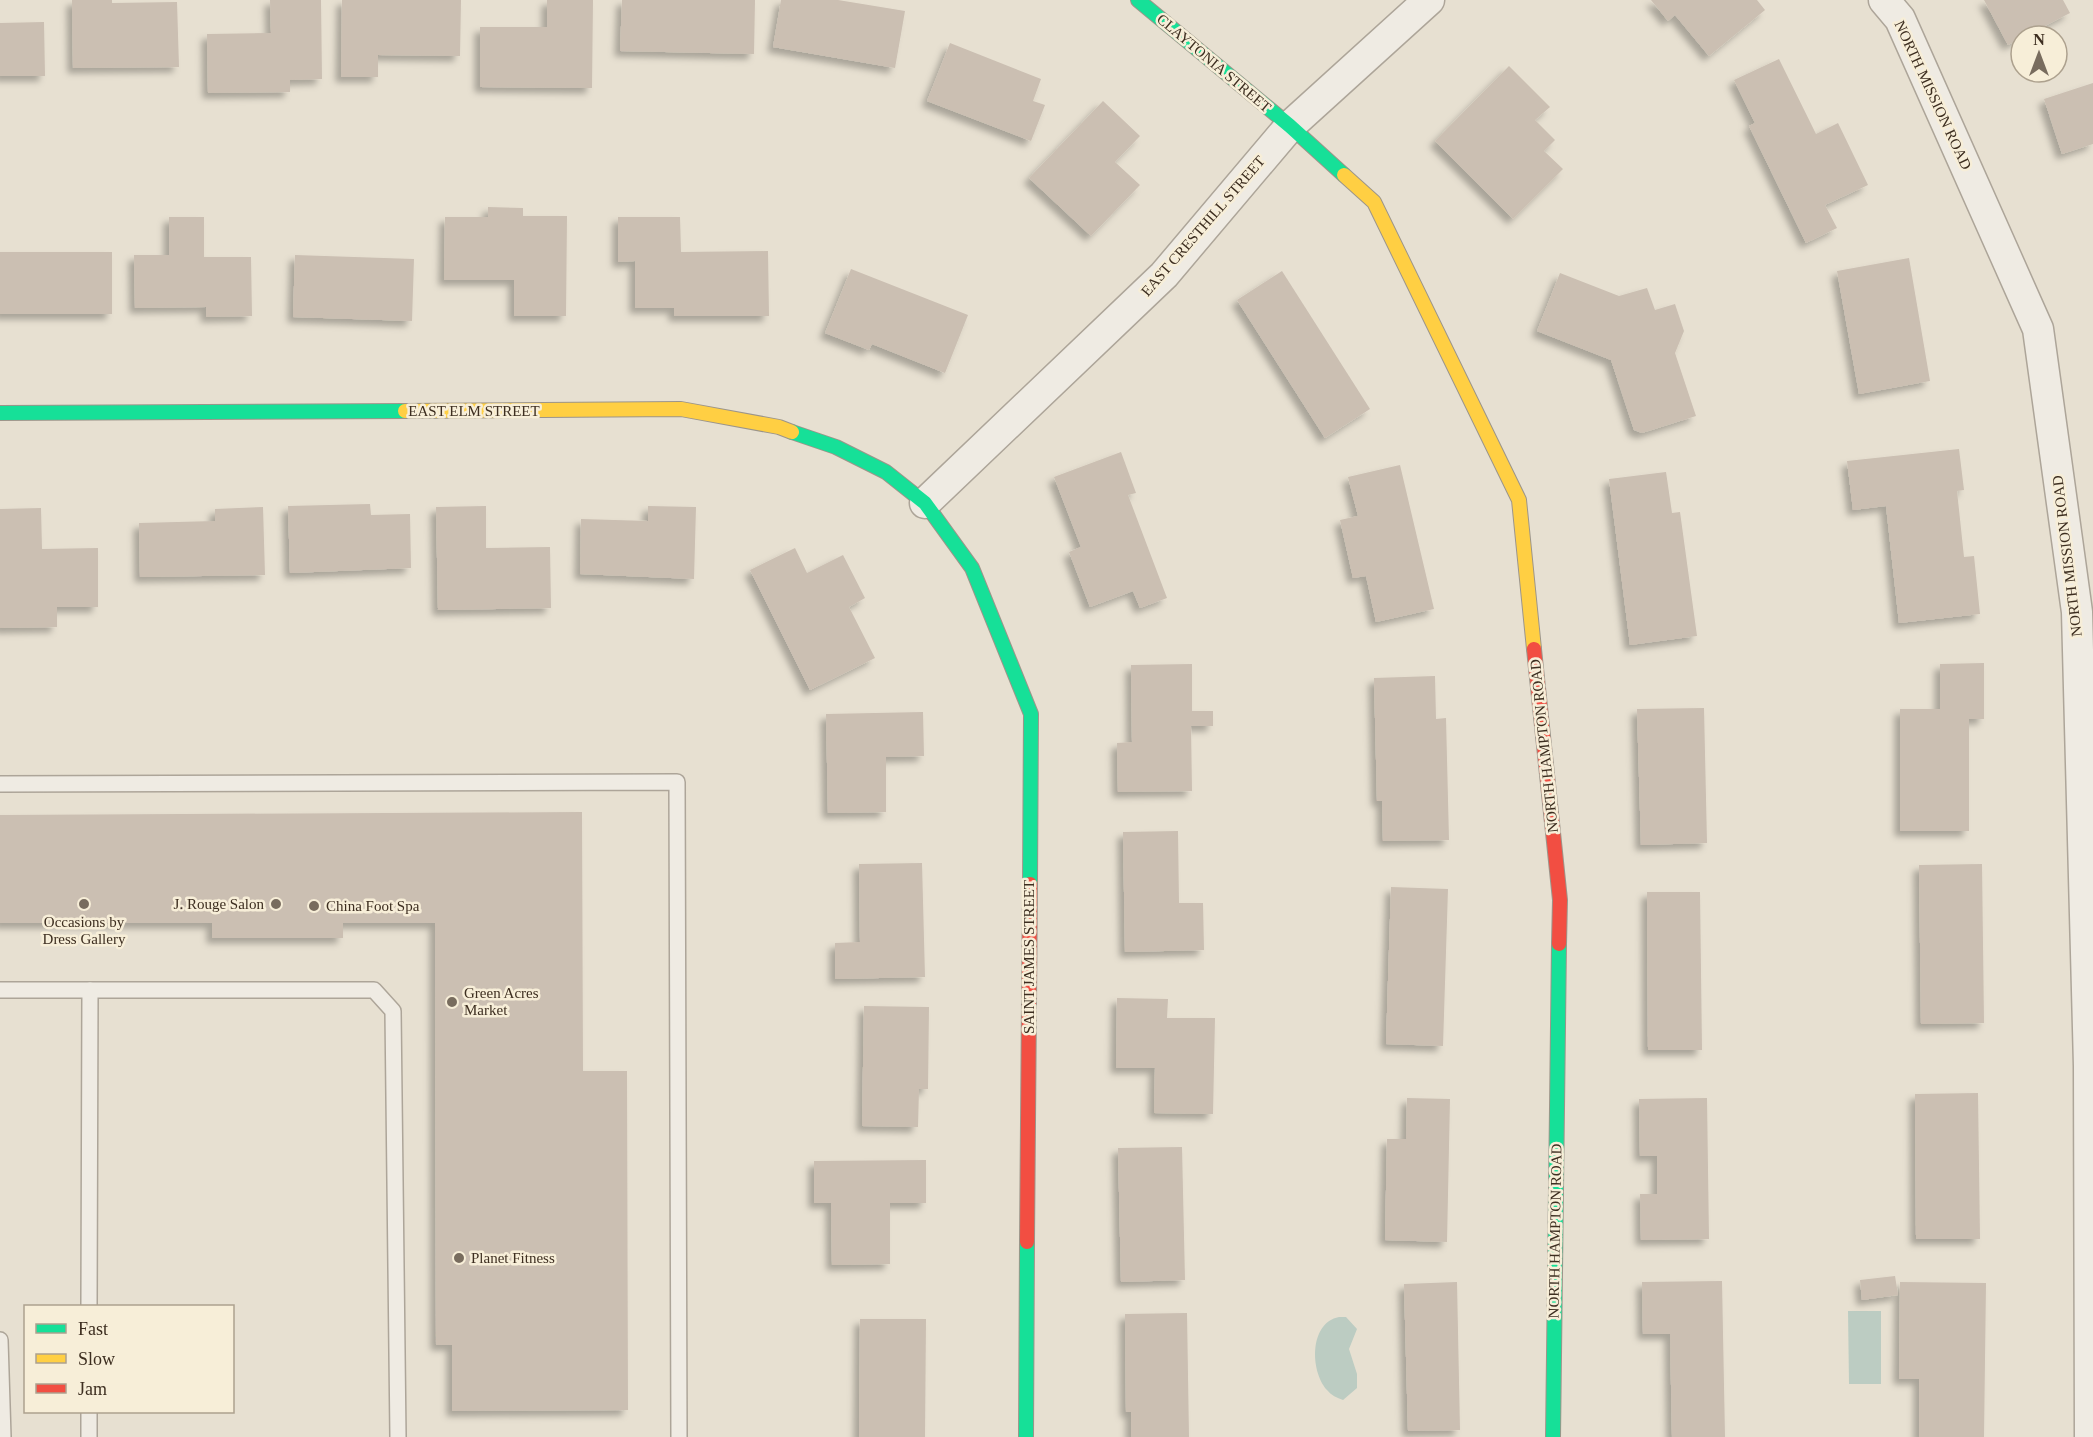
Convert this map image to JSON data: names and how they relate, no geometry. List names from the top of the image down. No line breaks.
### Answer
{"streets":{"street":["CLAYTONIA STREET","NORTH MISSION ROAD","EAST CRESTHILL STREET","EAST ELM STREET","NORTH HAMPTON ROAD","SAINT JAMES STREET"]},"crossings":[["CLAYTONIA STREET","EAST CRESTHILL STREET"],["CLAYTONIA STREET","NORTH HAMPTON ROAD"],["EAST CRESTHILL STREET","EAST ELM STREET"],["EAST CRESTHILL STREET","NORTH HAMPTON ROAD"],["EAST CRESTHILL STREET","SAINT JAMES STREET"],["EAST ELM STREET","SAINT JAMES STREET"]],"places":["Occasions by Dress Gallery","J. Rouge Salon","China Foot Spa","Green Acres Market","Planet Fitness"],"legend":["Fast","Slow","Jam"],"north":"top"}
